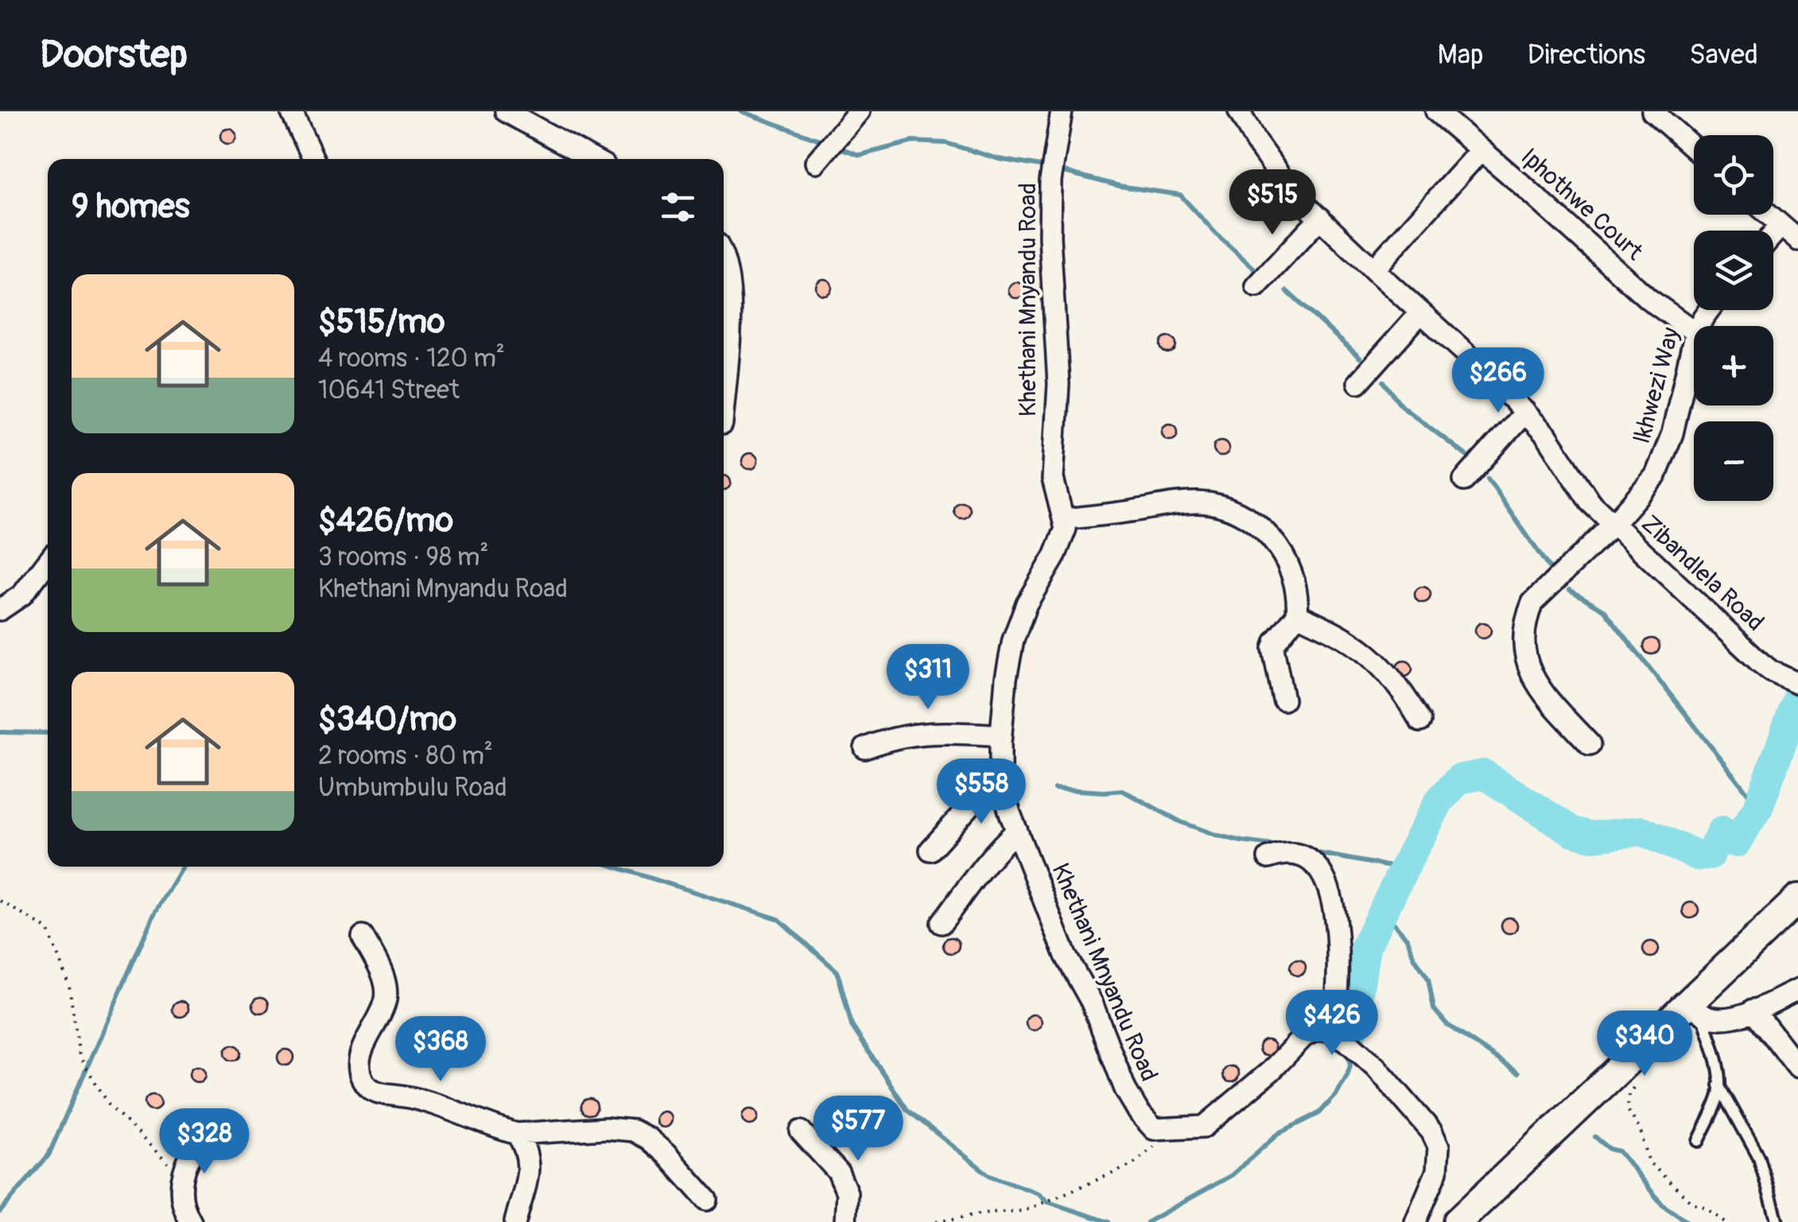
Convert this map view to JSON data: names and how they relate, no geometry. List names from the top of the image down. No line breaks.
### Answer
{"streets":{"street":["Iphothwe Court","Khethani Mnyandu Road","Ikhwezi Way","Zibandlela Road"]},"crossings":[["Ikhwezi Way","Zibandlela Road"]],"page":{"header":"Doorstep","nav":["Map","Directions","Saved"],"map_buttons":["+","−"],"heading":"9 homes","price":["$515","$266","$311","$558","$426","$340","$368","$577","$328"],"list":[{"name":"$515/mo","note":"4 rooms · 120 m² · 10641 Street"},{"name":"$426/mo","note":"3 rooms · 98 m² · Khethani Mnyandu Road"},{"name":"$340/mo","note":"2 rooms · 80 m² · Umbumbulu Road"}]}}
